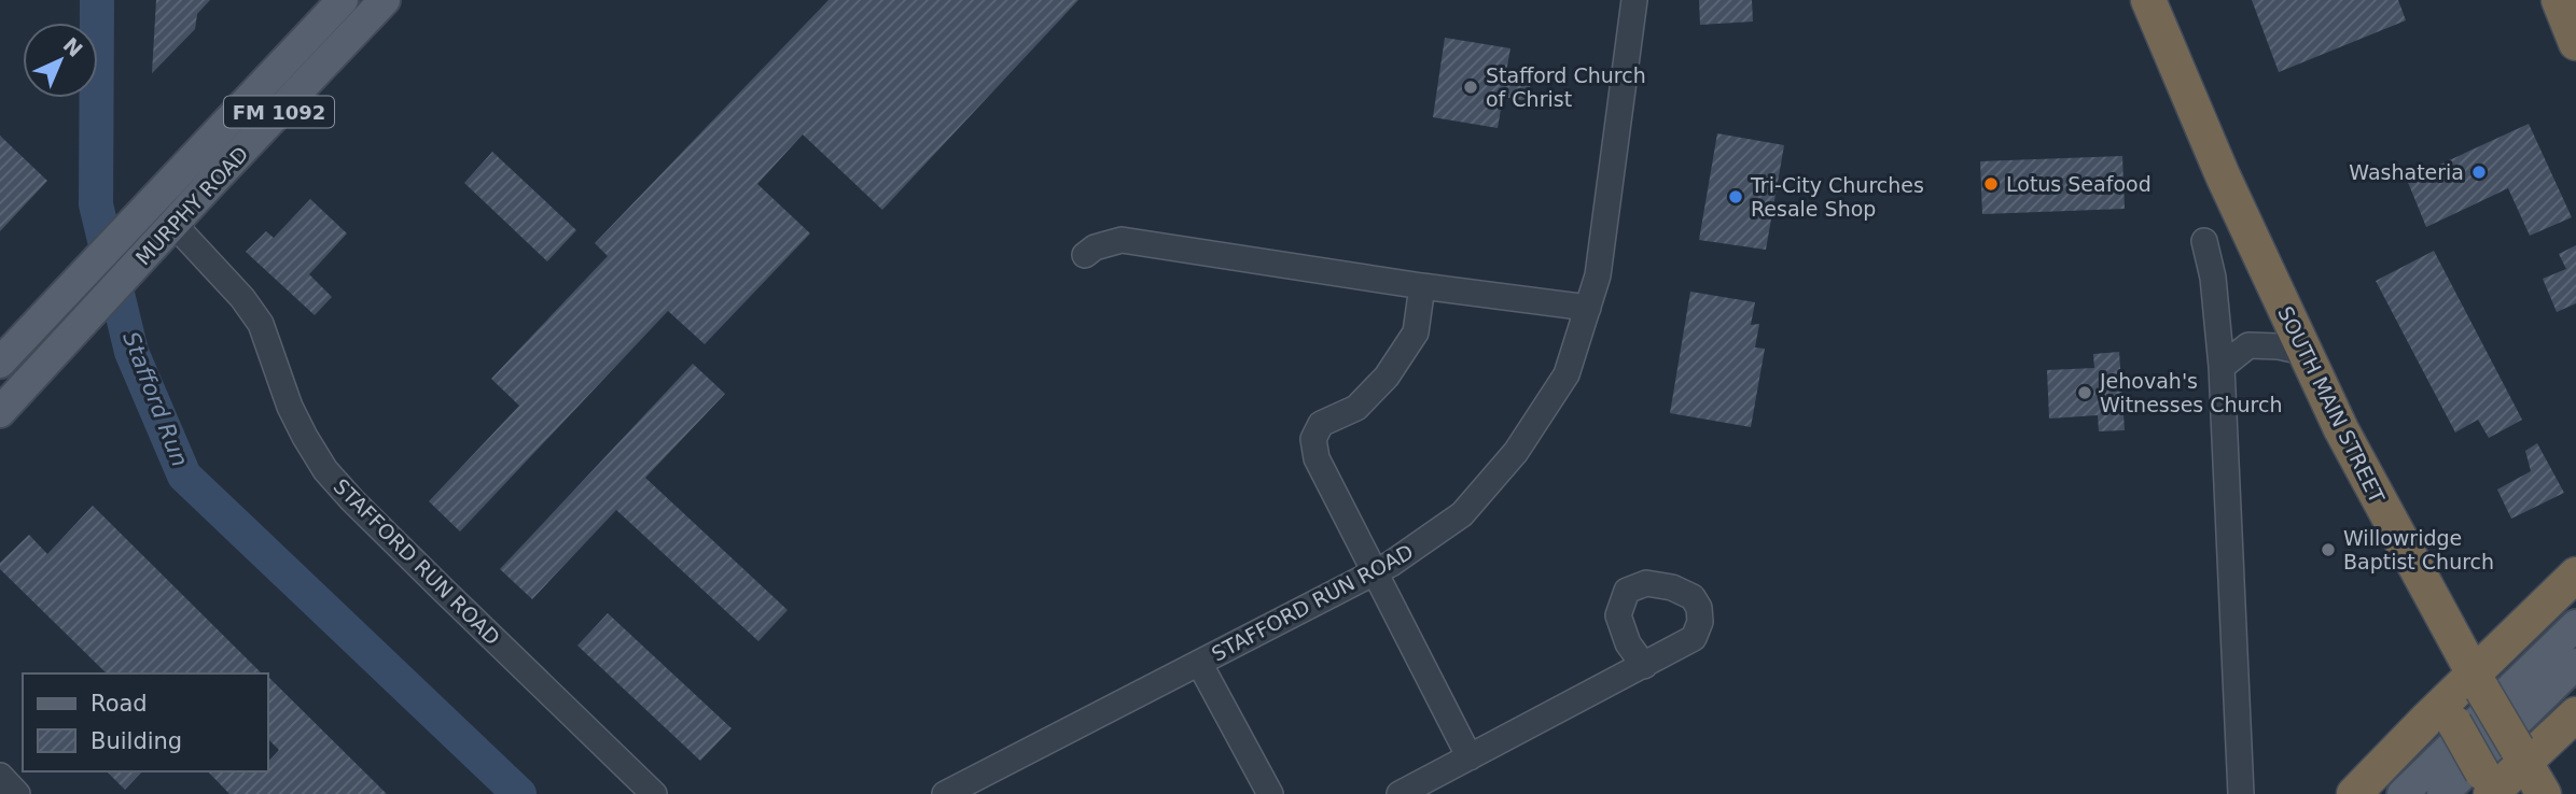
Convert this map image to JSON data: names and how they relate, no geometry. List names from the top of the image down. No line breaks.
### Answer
{"streets":{"highway":["SOUTH MAIN STREET"],"main road":["FM 1092","MURPHY ROAD"],"street":["STAFFORD RUN ROAD"]},"crossings":[["MURPHY ROAD","STAFFORD RUN ROAD"]],"water":["Stafford Run"],"places":["Stafford Church of Christ","Washateria","Lotus Seafood","Tri-City Churches Resale Shop","Jehovah's Witnesses Church","Willowridge Baptist Church"],"legend":["Road","Building"],"north":"top right"}
